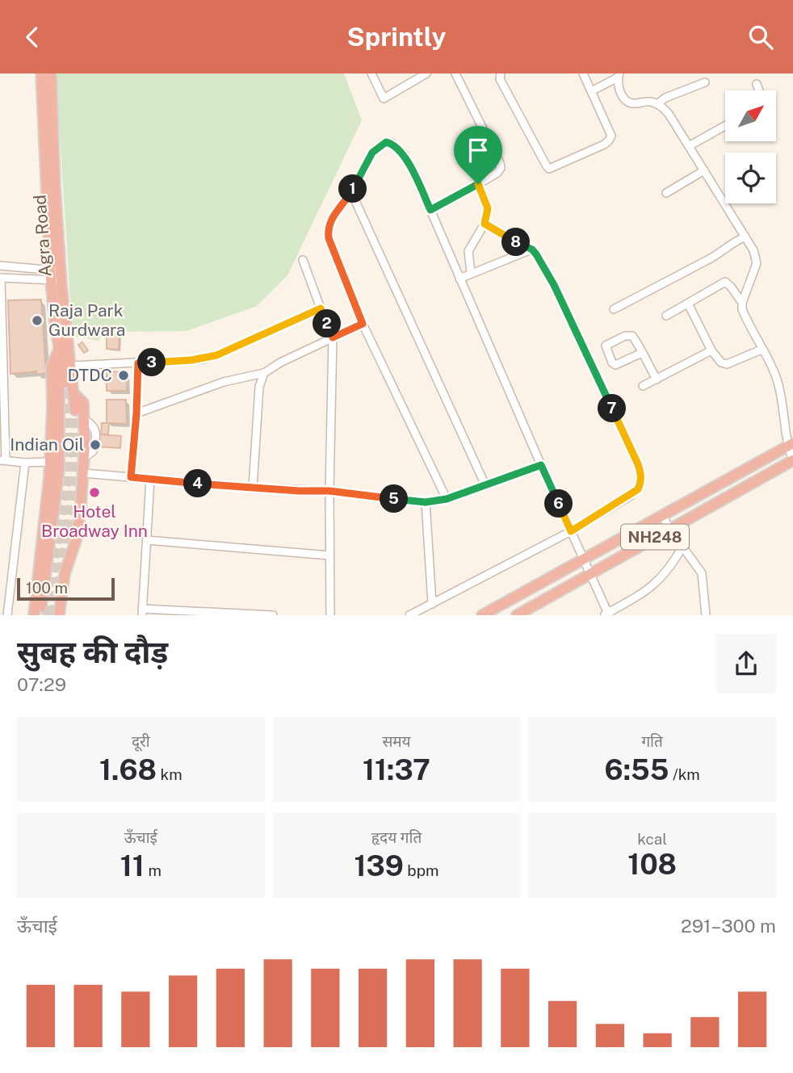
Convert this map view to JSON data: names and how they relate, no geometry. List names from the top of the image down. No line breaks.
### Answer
{"streets":{"highway":["Agra Road","NH248"]},"places":["Raja Park Gurdwara","DTDC","Indian Oil","Hotel Broadway Inn"],"scale_bar":"100 m","north":"top right","page":{"header":"Sprintly","pins":["1","8","2","3","7","4","5","6"],"scale":"100 m","heading":["सुबह की दौड़","07:29"],"stats":[["दूरी","1.68 km"],["समय","11:37"],["गति","6:55 /km"],["ऊँचाई","11 m"],["हृदय गति","139 bpm"],["kcal","108"]],"chart":["ऊँचाई","291–300 m"]}}
